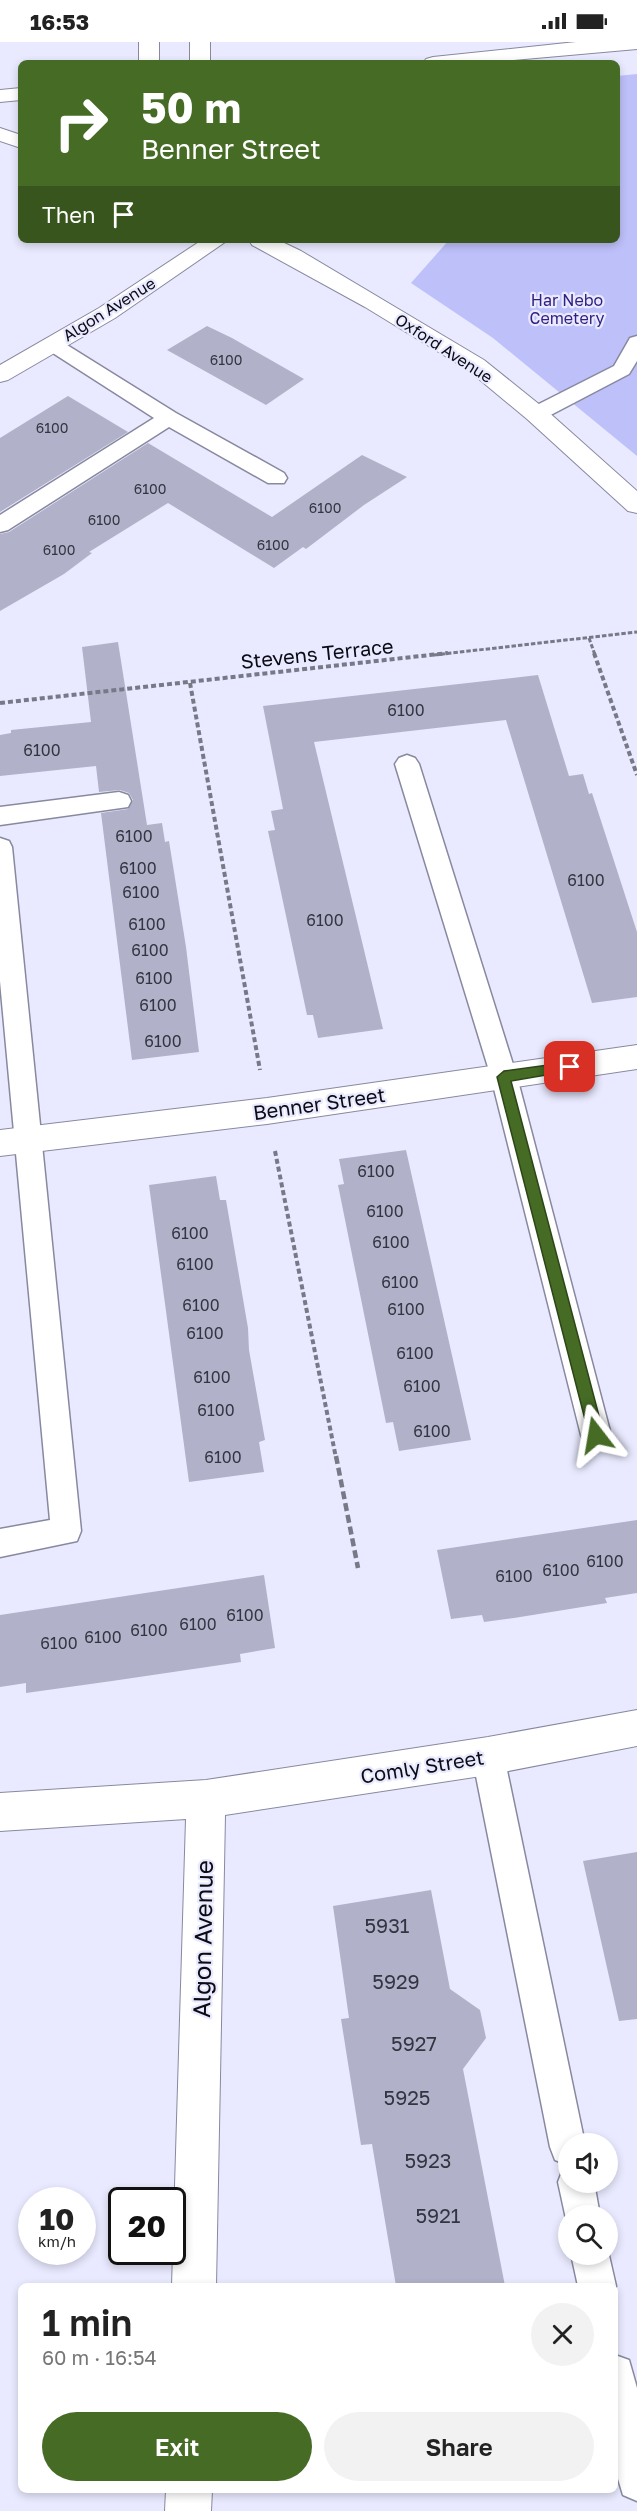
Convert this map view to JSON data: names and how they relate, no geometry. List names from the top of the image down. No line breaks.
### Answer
{"streets":{"street":["Algon Avenue","Oxford Avenue","Benner Street","Comly Street"],"path":["Stevens Terrace"]},"crossings":[["Algon Avenue","Comly Street"]],"parks":["Har Nebo Cemetery"],"house_numbers":["6100","6100","6100","6100","6100","6100","6100","6100","6100","6100","6100","6100","6100","6100","6100","6100","6100","6100","6100","6100","6100","6100","6100","6100","6100","6100","6100","6100","6100","6100","6100","6100","6100","6100","6100","6100","6100","6100","6100","6100","6100","6100","5931","5929","5927","5925","5923","5921"],"page":{"status":"16:53","turn":["50 m","Benner Street"],"then":"Then","speed":"10 km/h","limit":"20","heading":["1 min","60 m · 16:54"],"buttons":["Exit","Share"]}}
